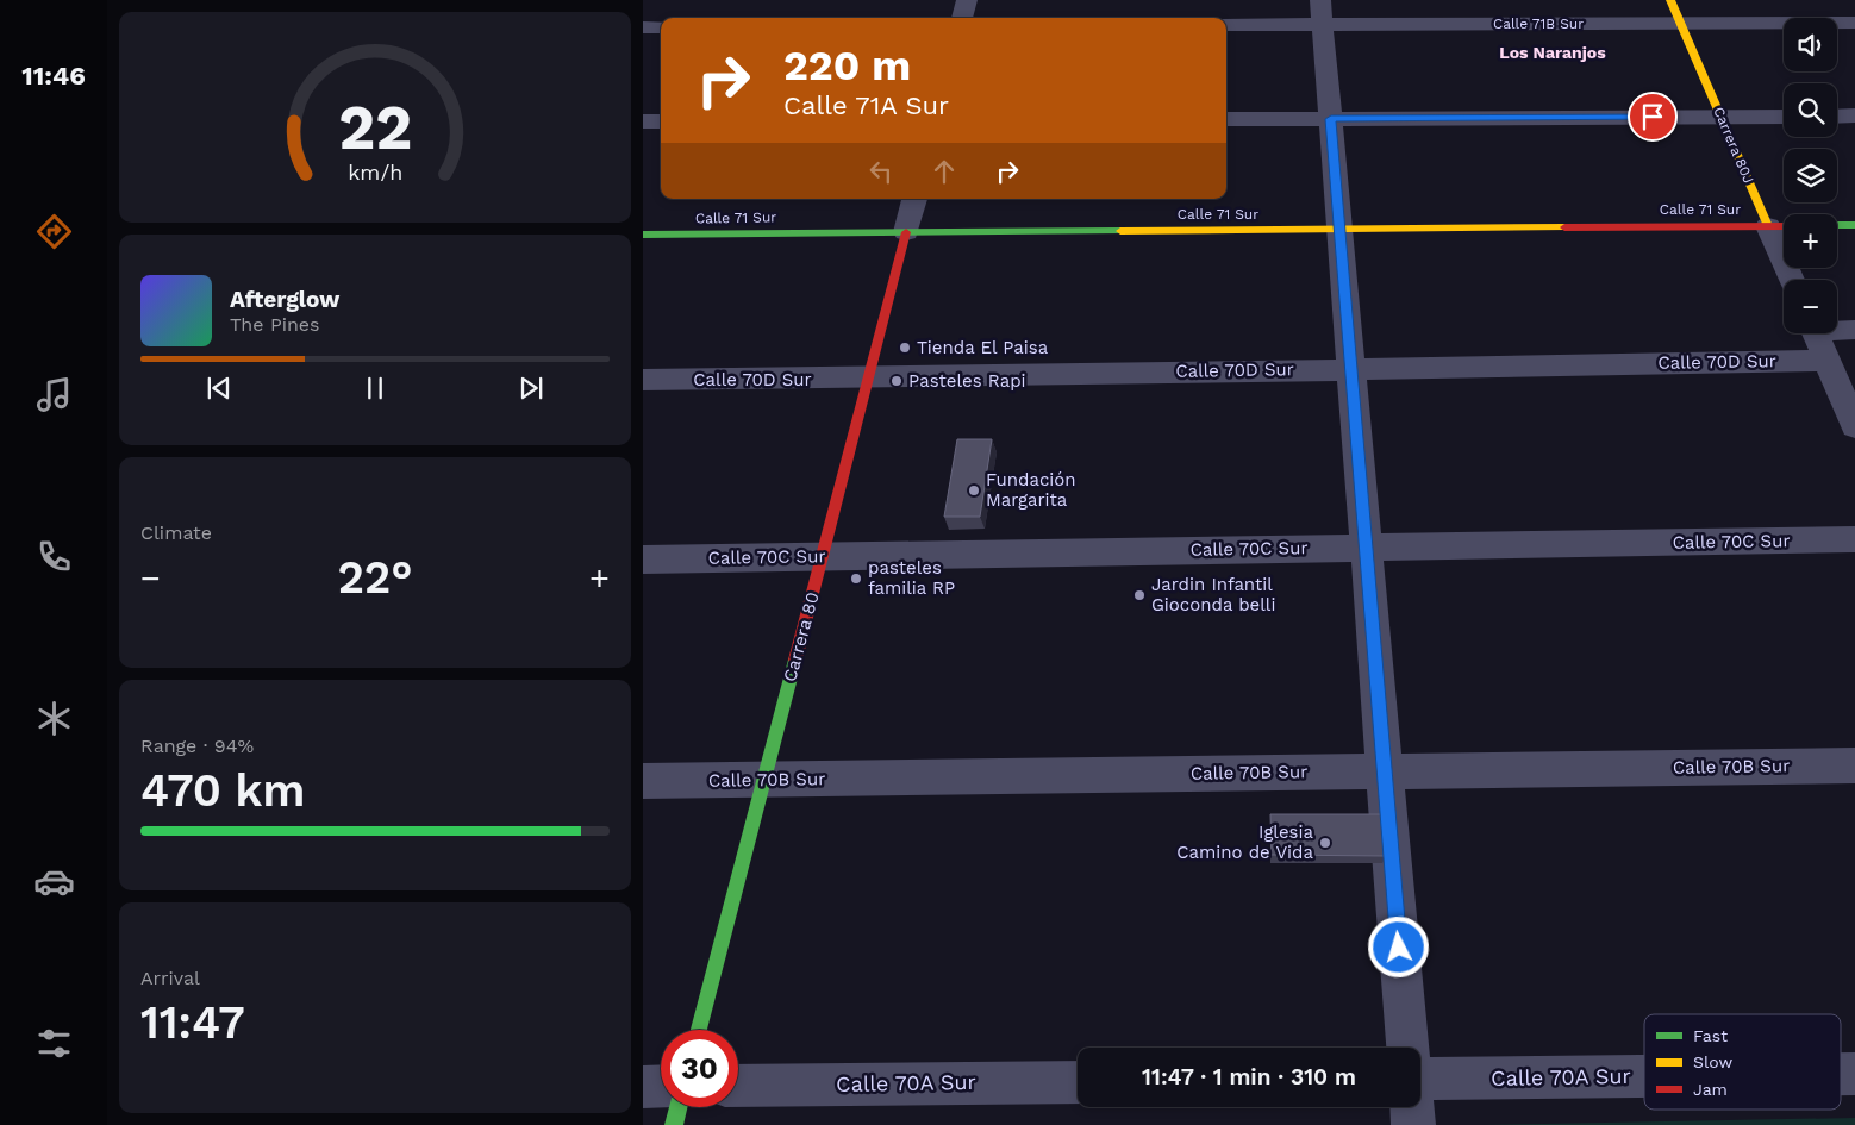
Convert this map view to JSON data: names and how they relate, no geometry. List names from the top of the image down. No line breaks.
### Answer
{"streets":{"street":["Calle 71B Sur","Carrera 80J","Calle 71 Sur","Calle 70D Sur","Calle 70C Sur","Carrera 80","Calle 70B Sur","Calle 70A Sur"]},"crossings":[["Calle 71B Sur","Carrera 80J"],["Carrera 80J","Calle 71 Sur"],["Calle 71 Sur","Carrera 80"],["Calle 70D Sur","Carrera 80"],["Calle 70C Sur","Carrera 80"],["Carrera 80","Calle 70B Sur"]],"districts":["Los Naranjos"],"places":["Tienda El Paisa","Pasteles Rapi","Fundación Margarita","pasteles familia RP","Jardin Infantil Gioconda belli","Iglesia Camino de Vida"],"legend":["Fast","Slow","Jam"],"page":{"tabs":"11:46","map_buttons":["+","−"],"turn":["220 m","Calle 71A Sur"],"song":["Afterglow","The Pines"],"tile":["Climate",["Range · 94%","470 km"],["Arrival","11:47"]],"heat":["−","22°","+"],"limit":"30","trip":"11:47 · 1 min · 310 m","gauge":["22","km/h"]}}
